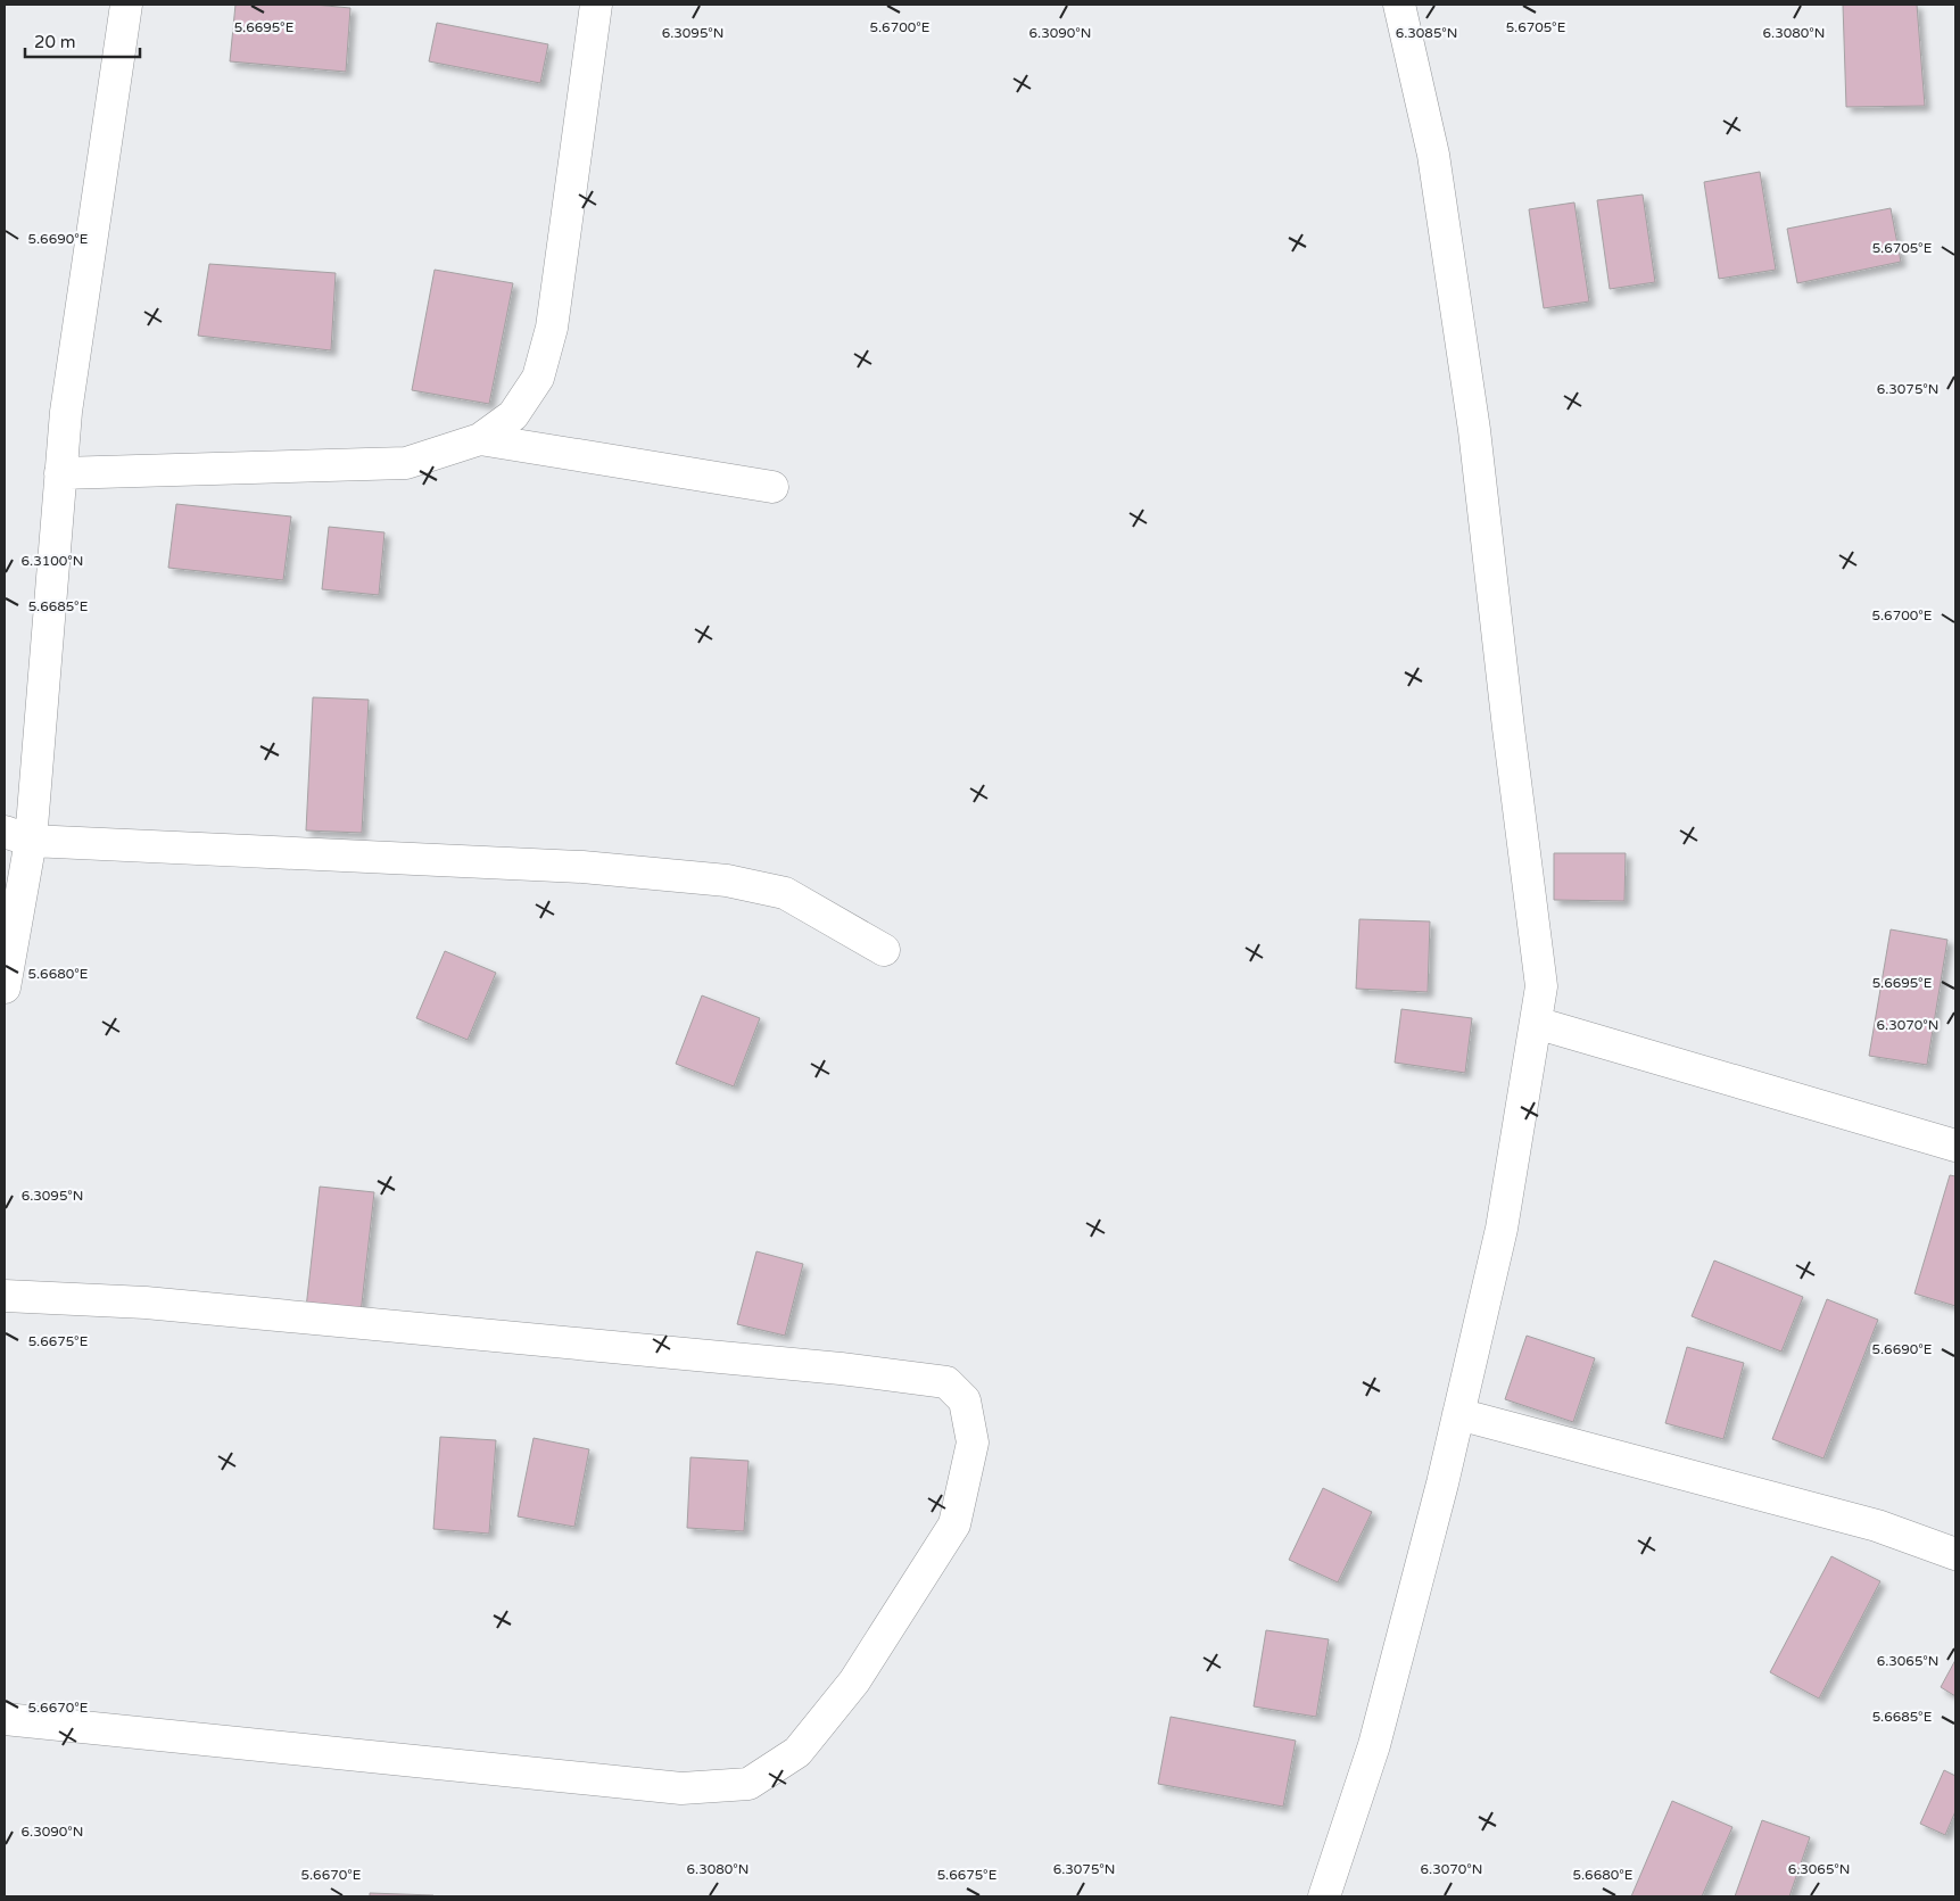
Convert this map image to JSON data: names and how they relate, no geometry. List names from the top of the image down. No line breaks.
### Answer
{"scale_bar":"20 m","coordinates":["5.6695°E","5.6700°E","5.6705°E","6.3095°N","6.3090°N","6.3085°N","6.3080°N","5.6690°E","6.3075°N","6.3100°N","5.6685°E","5.6680°E","6.3070°N","5.6675°E","6.3065°N","5.6670°E"]}
